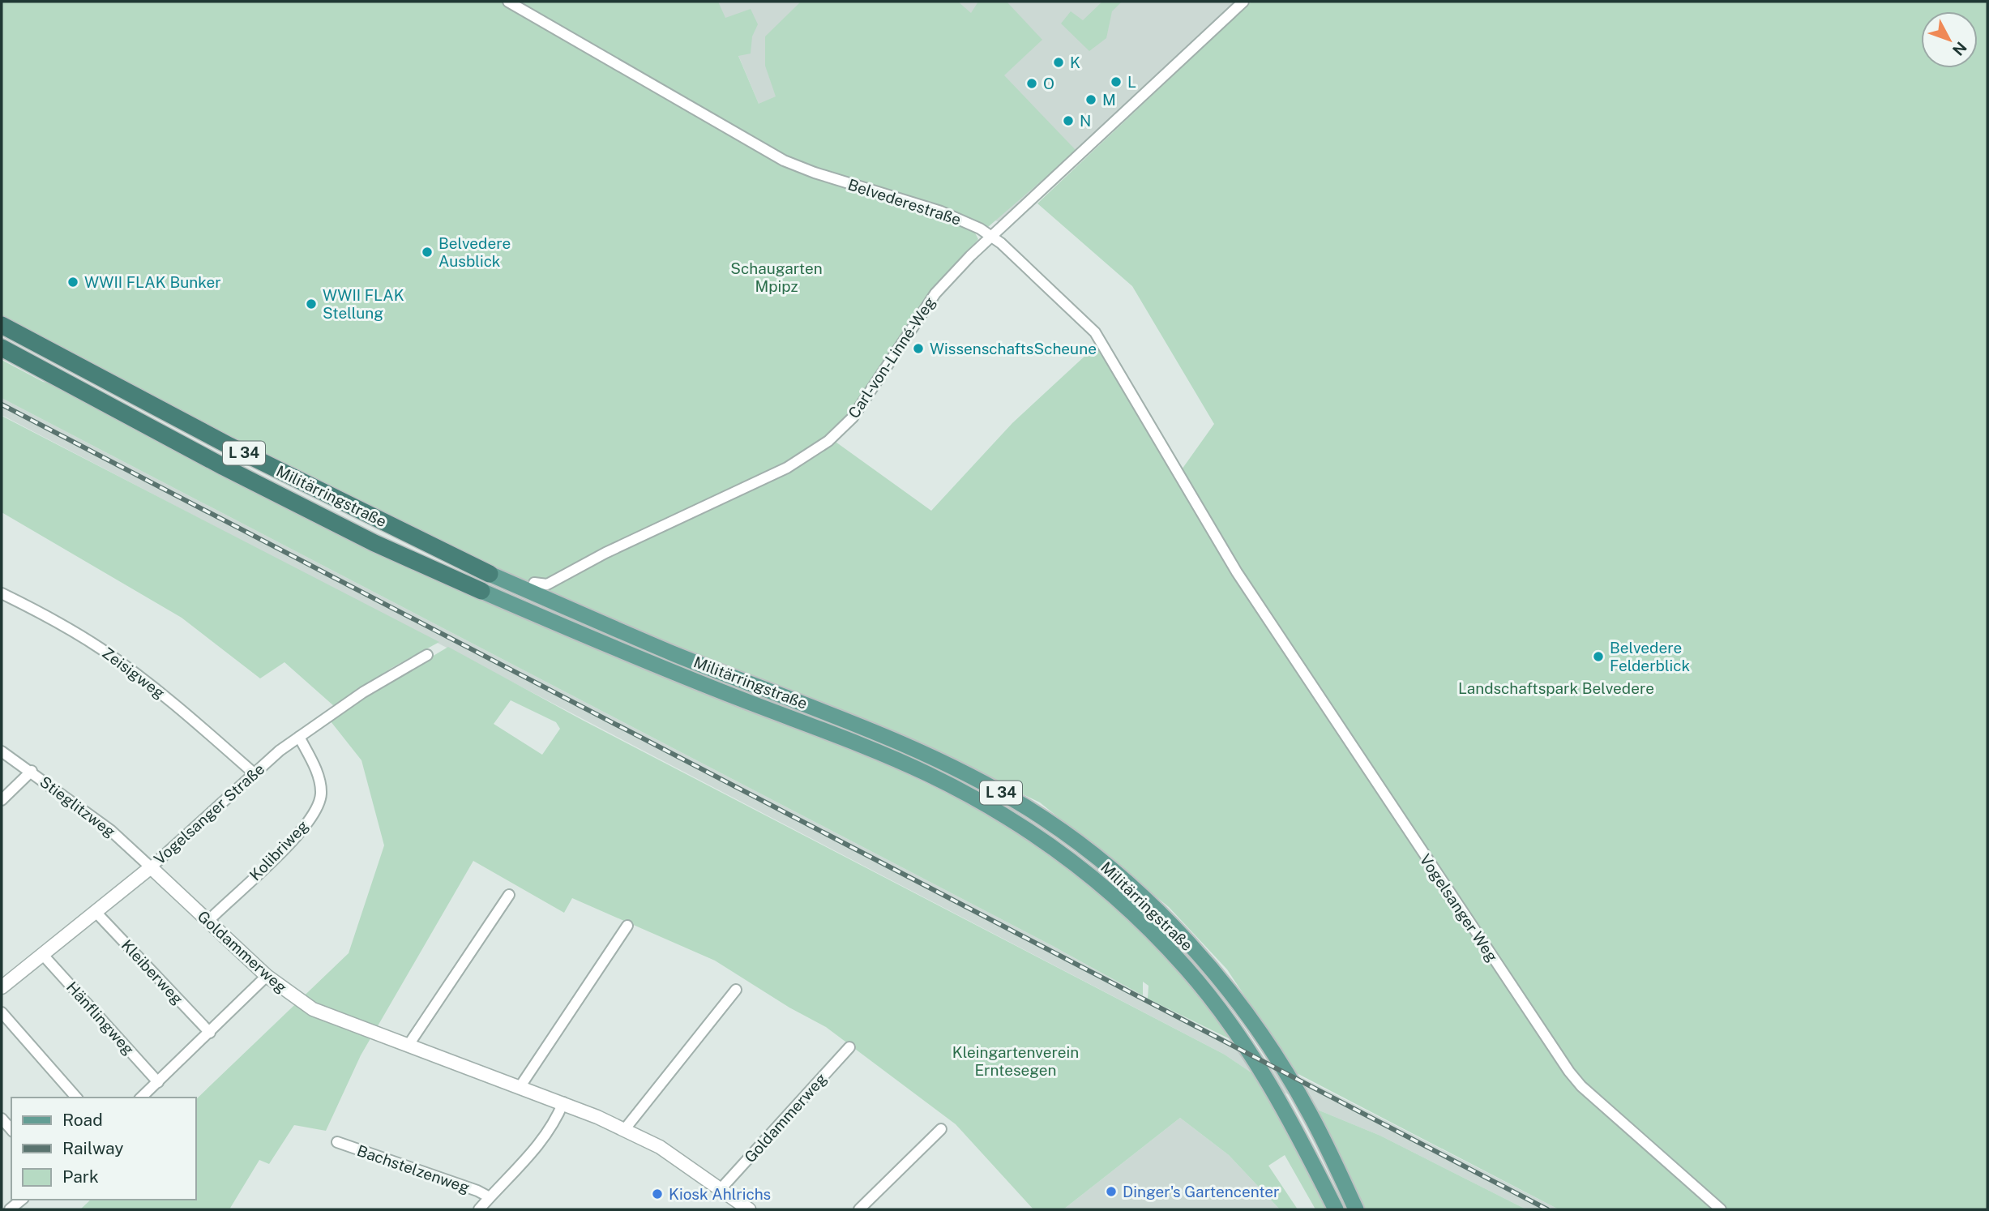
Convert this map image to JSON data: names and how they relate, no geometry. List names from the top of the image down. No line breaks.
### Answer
{"streets":{"highway":["L 34","Militärringstraße"],"street":["Belvederestraße","Carl-von-Linné-Weg","Zeisigweg","Stieglitzweg","Vogelsanger Straße","Kolibriweg","Vogelsanger Weg","Goldammerweg","Kleiberweg","Hänflingweg","Bachstelzenweg"]},"crossings":[["Belvederestraße","Carl-von-Linné-Weg"],["Belvederestraße","Vogelsanger Weg"],["Zeisigweg","Vogelsanger Straße"],["Stieglitzweg","Vogelsanger Straße"],["Stieglitzweg","Goldammerweg"],["Vogelsanger Straße","Kolibriweg"],["Vogelsanger Straße","Goldammerweg"],["Vogelsanger Straße","Kleiberweg"],["Vogelsanger Straße","Hänflingweg"],["Kolibriweg","Goldammerweg"],["Goldammerweg","Bachstelzenweg"]],"parks":["Schaugarten Mpipz","Landschaftspark Belvedere","Kleingartenverein Erntesegen"],"places":["K","L","O","M","N","Belvedere Ausblick","WWII FLAK Bunker","WWII FLAK Stellung","WissenschaftsScheune","Belvedere Felderblick","Dinger's Gartencenter","Kiosk Ahlrichs"],"legend":["Road","Railway","Park"],"north":"bottom right"}
